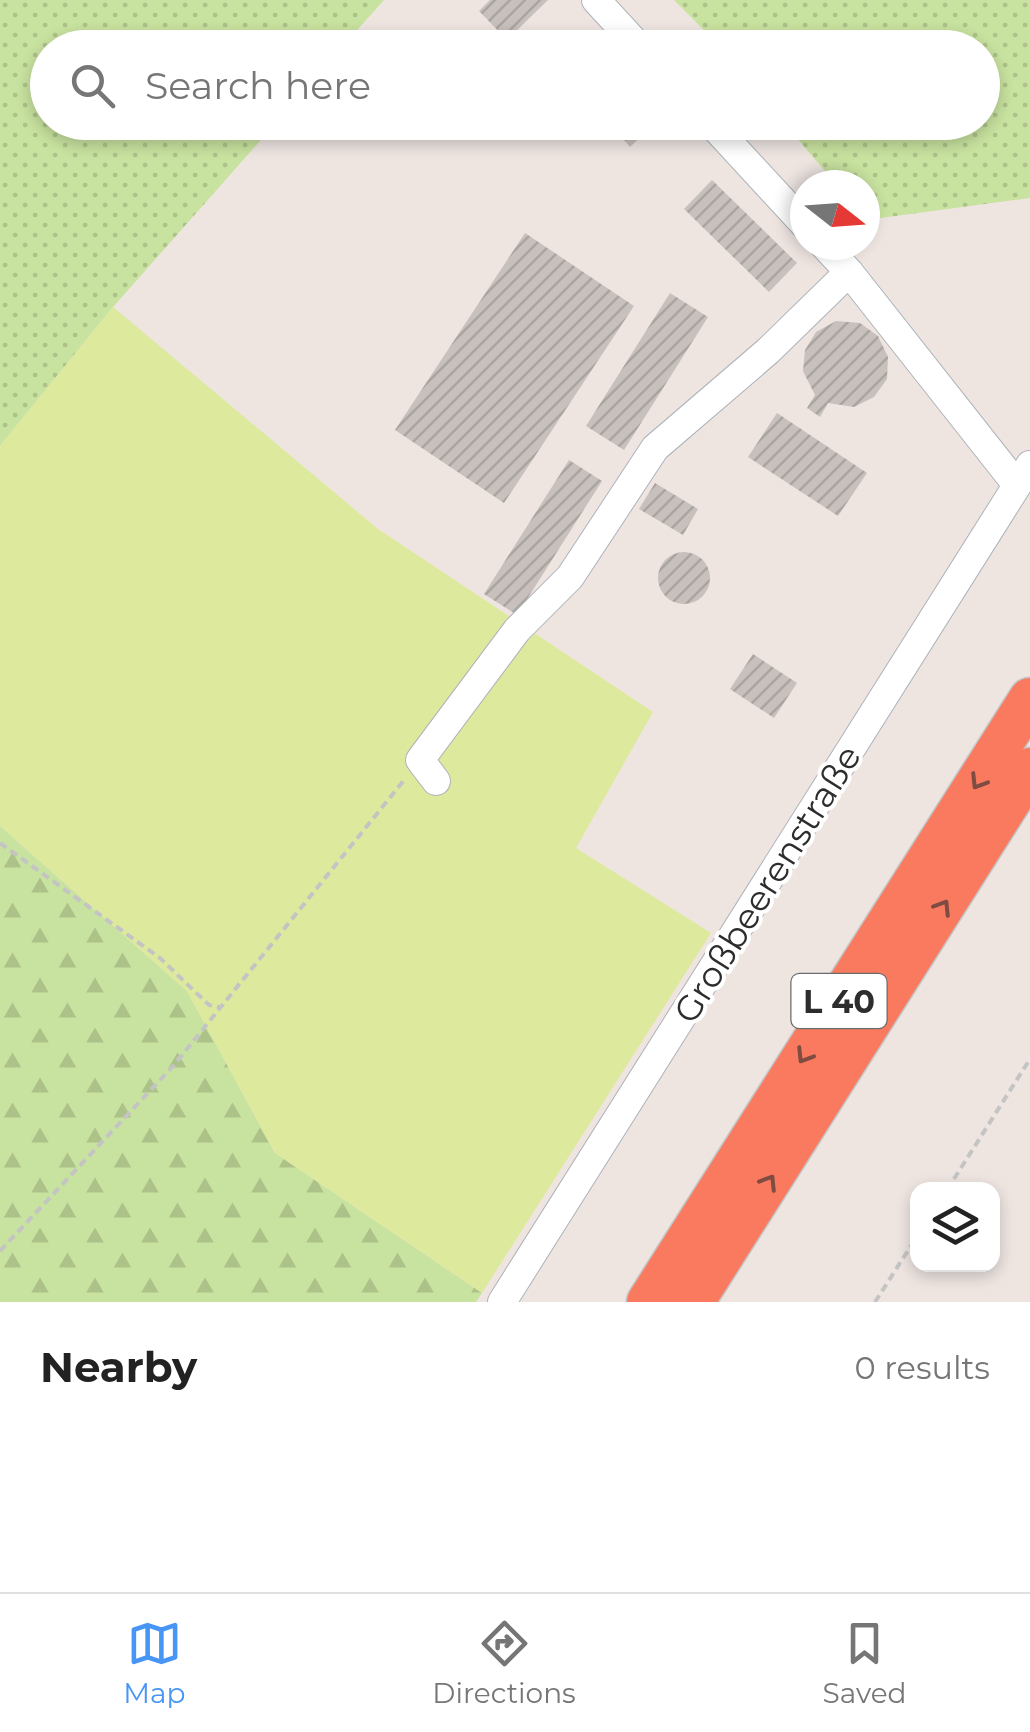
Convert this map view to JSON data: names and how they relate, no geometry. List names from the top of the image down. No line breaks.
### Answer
{"streets":{"highway":["L 40"],"street":["Großbeerenstraße"]},"north":"right","page":{"search":"Search here","heading":["Nearby","0 results"],"nav":["Map","Directions","Saved"]}}
